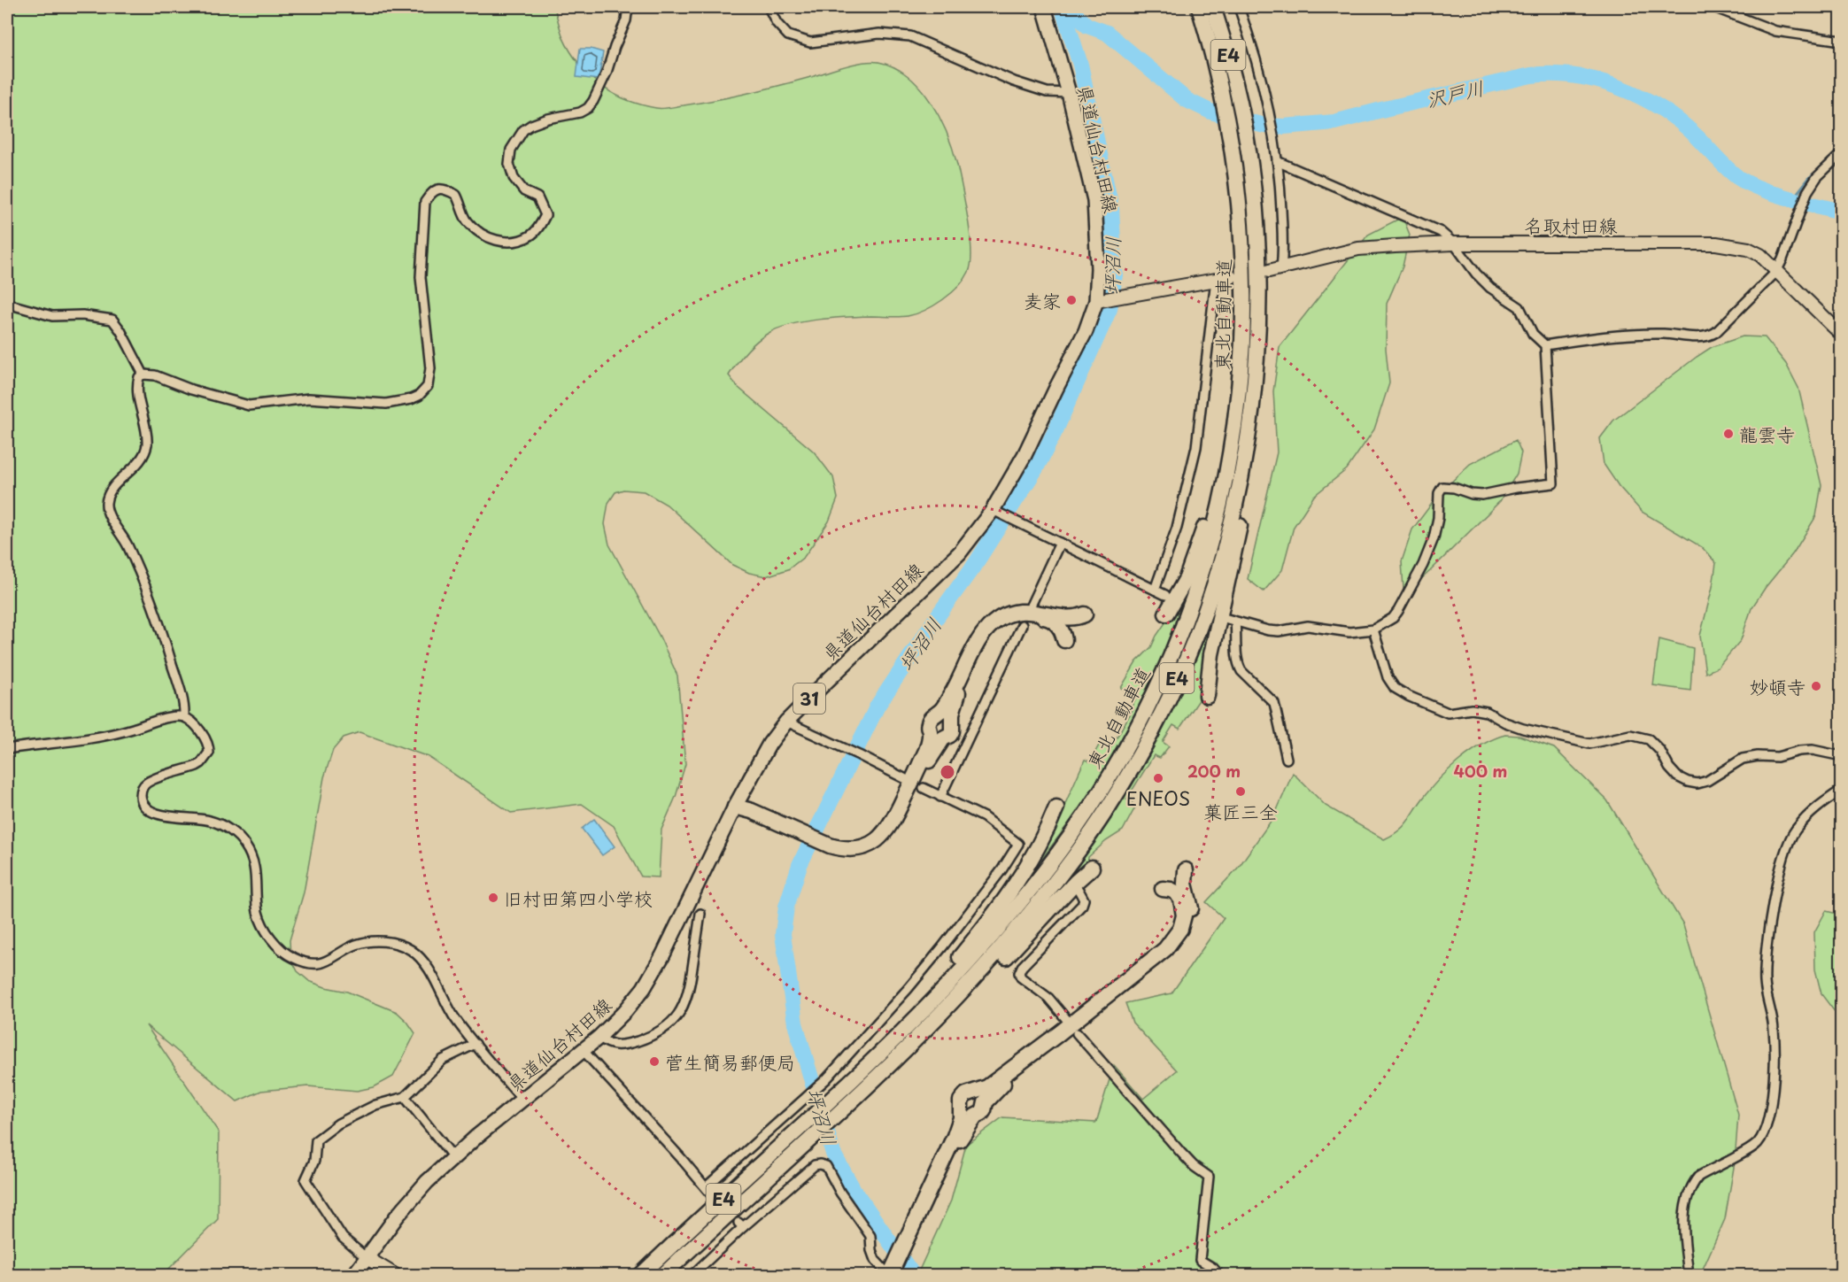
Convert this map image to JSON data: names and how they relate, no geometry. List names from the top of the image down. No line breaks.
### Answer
{"streets":{"highway":["E4","東北自動車道"],"main road":["県道仙台村田線","名取村田線","31"]},"water":["沢戸川","坪沼川"],"places":["麦家","龍雲寺","妙頓寺","ENEOS","菓匠三全","旧村田第四小学校","菅生簡易郵便局"],"rings":["200 m","400 m"]}
